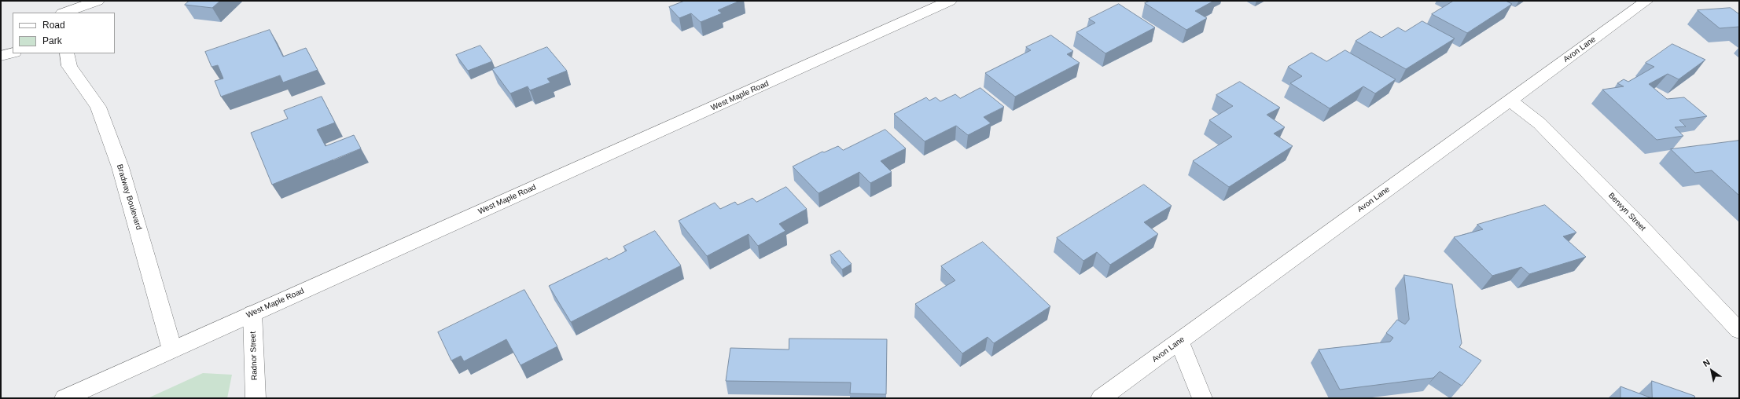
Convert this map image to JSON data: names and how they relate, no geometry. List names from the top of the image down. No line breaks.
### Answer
{"streets":{"street":["Avon Lane","West Maple Road","Bradway Boulevard","Berwyn Street","Radnor Street"]},"crossings":[["Avon Lane","Berwyn Street"],["West Maple Road","Bradway Boulevard"],["West Maple Road","Radnor Street"]],"legend":["Road","Park"],"north":"top left"}
